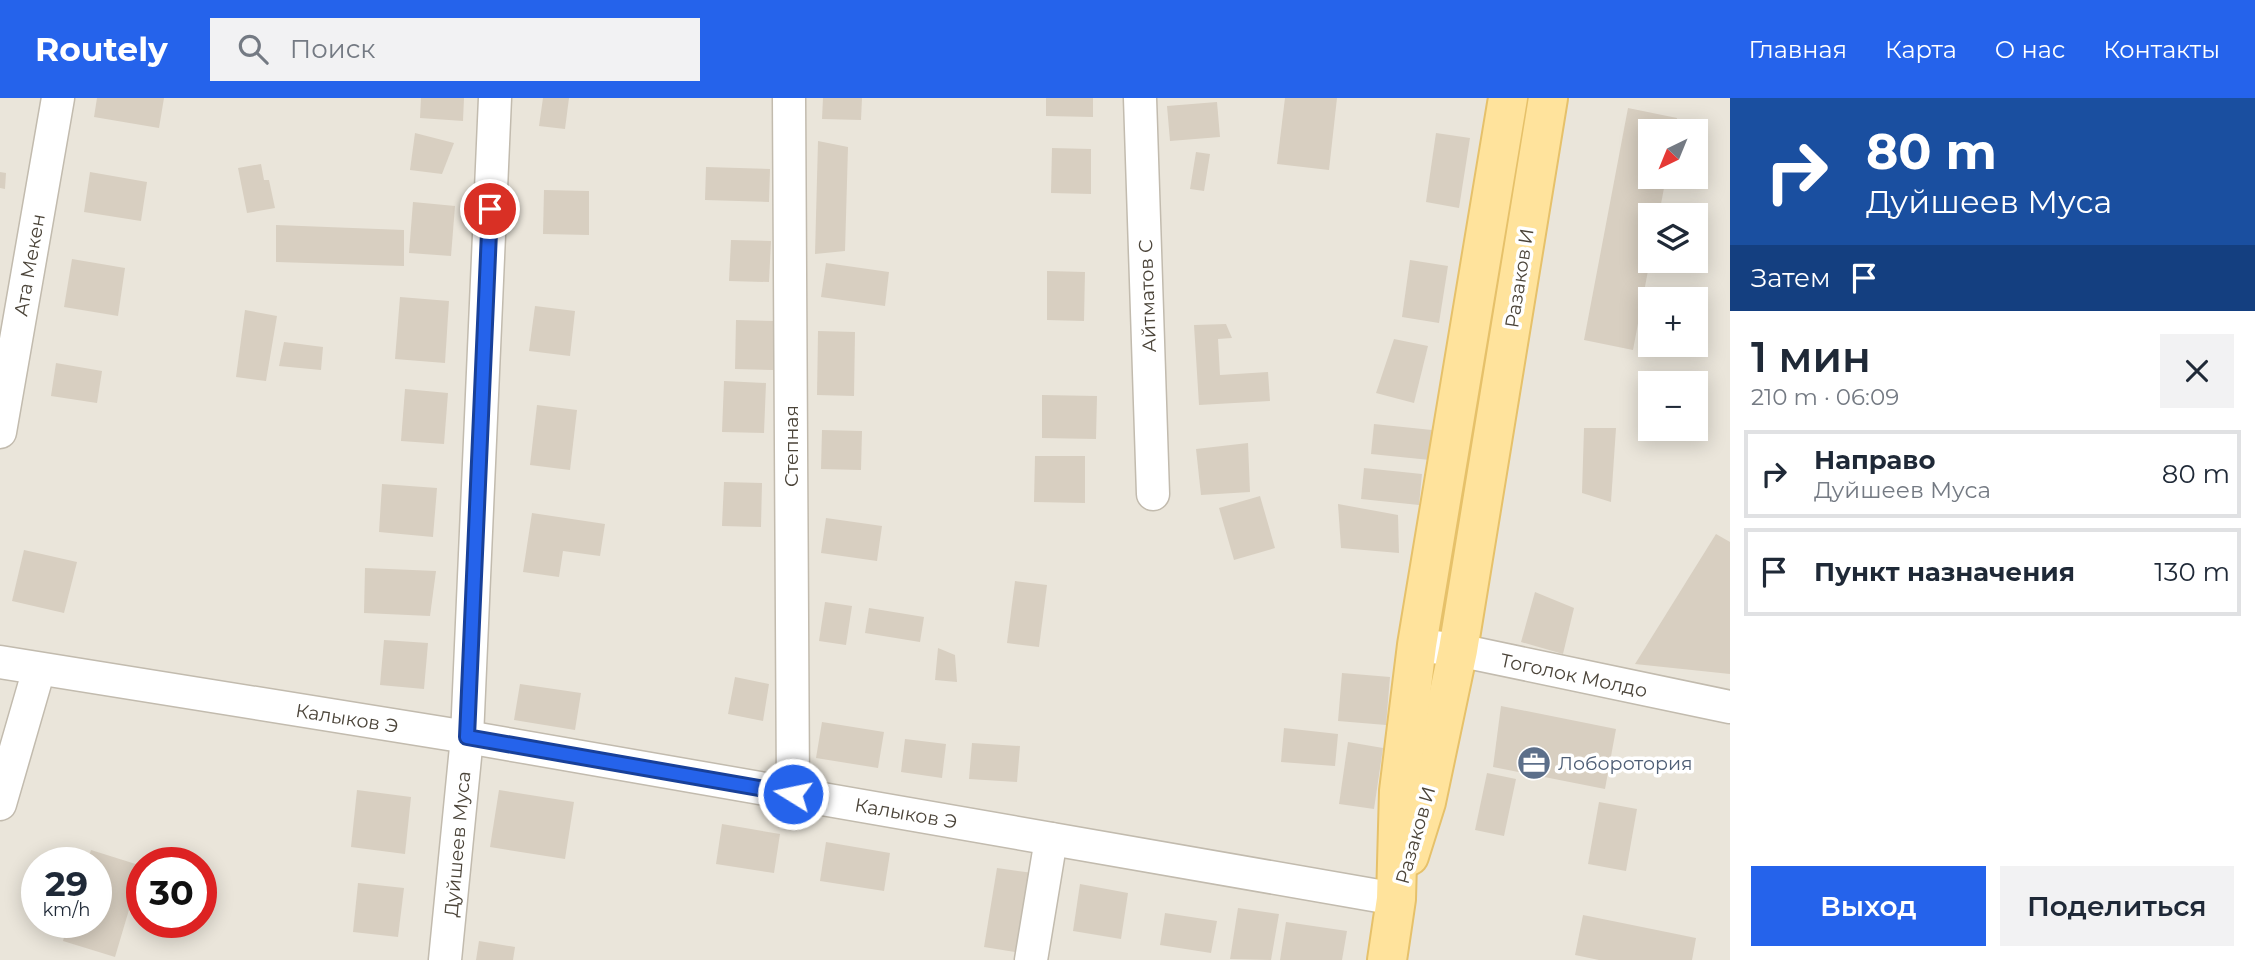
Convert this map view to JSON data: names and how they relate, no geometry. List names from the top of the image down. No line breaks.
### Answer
{"streets":{"main road":["Разаков И"],"street":["Ата Мекен","Айтматов С","Степная","Тоголок Молдо","Калыков Э","Дуйшеев Муса"]},"crossings":[["Разаков И","Тоголок Молдо"],["Разаков И","Калыков Э"],["Степная","Калыков Э"],["Калыков Э","Дуйшеев Муса"]],"places":{"office":["Лоборотория"]},"north":"bottom left","page":{"header":"Routely","search":"Поиск","nav":["Главная","Карта","О нас","Контакты"],"turn":["80 m","Дуйшеев Муса"],"map_buttons":["+","−"],"then":"Затем","heading":["1 мин","210 m · 06:09"],"list":[{"name":"Направо","note":"Дуйшеев Муса","value":"80 m"},{"name":"Пункт назначения","value":"130 m"}],"speed":"29 km/h","limit":"30","buttons":["Выход","Поделиться"]}}
